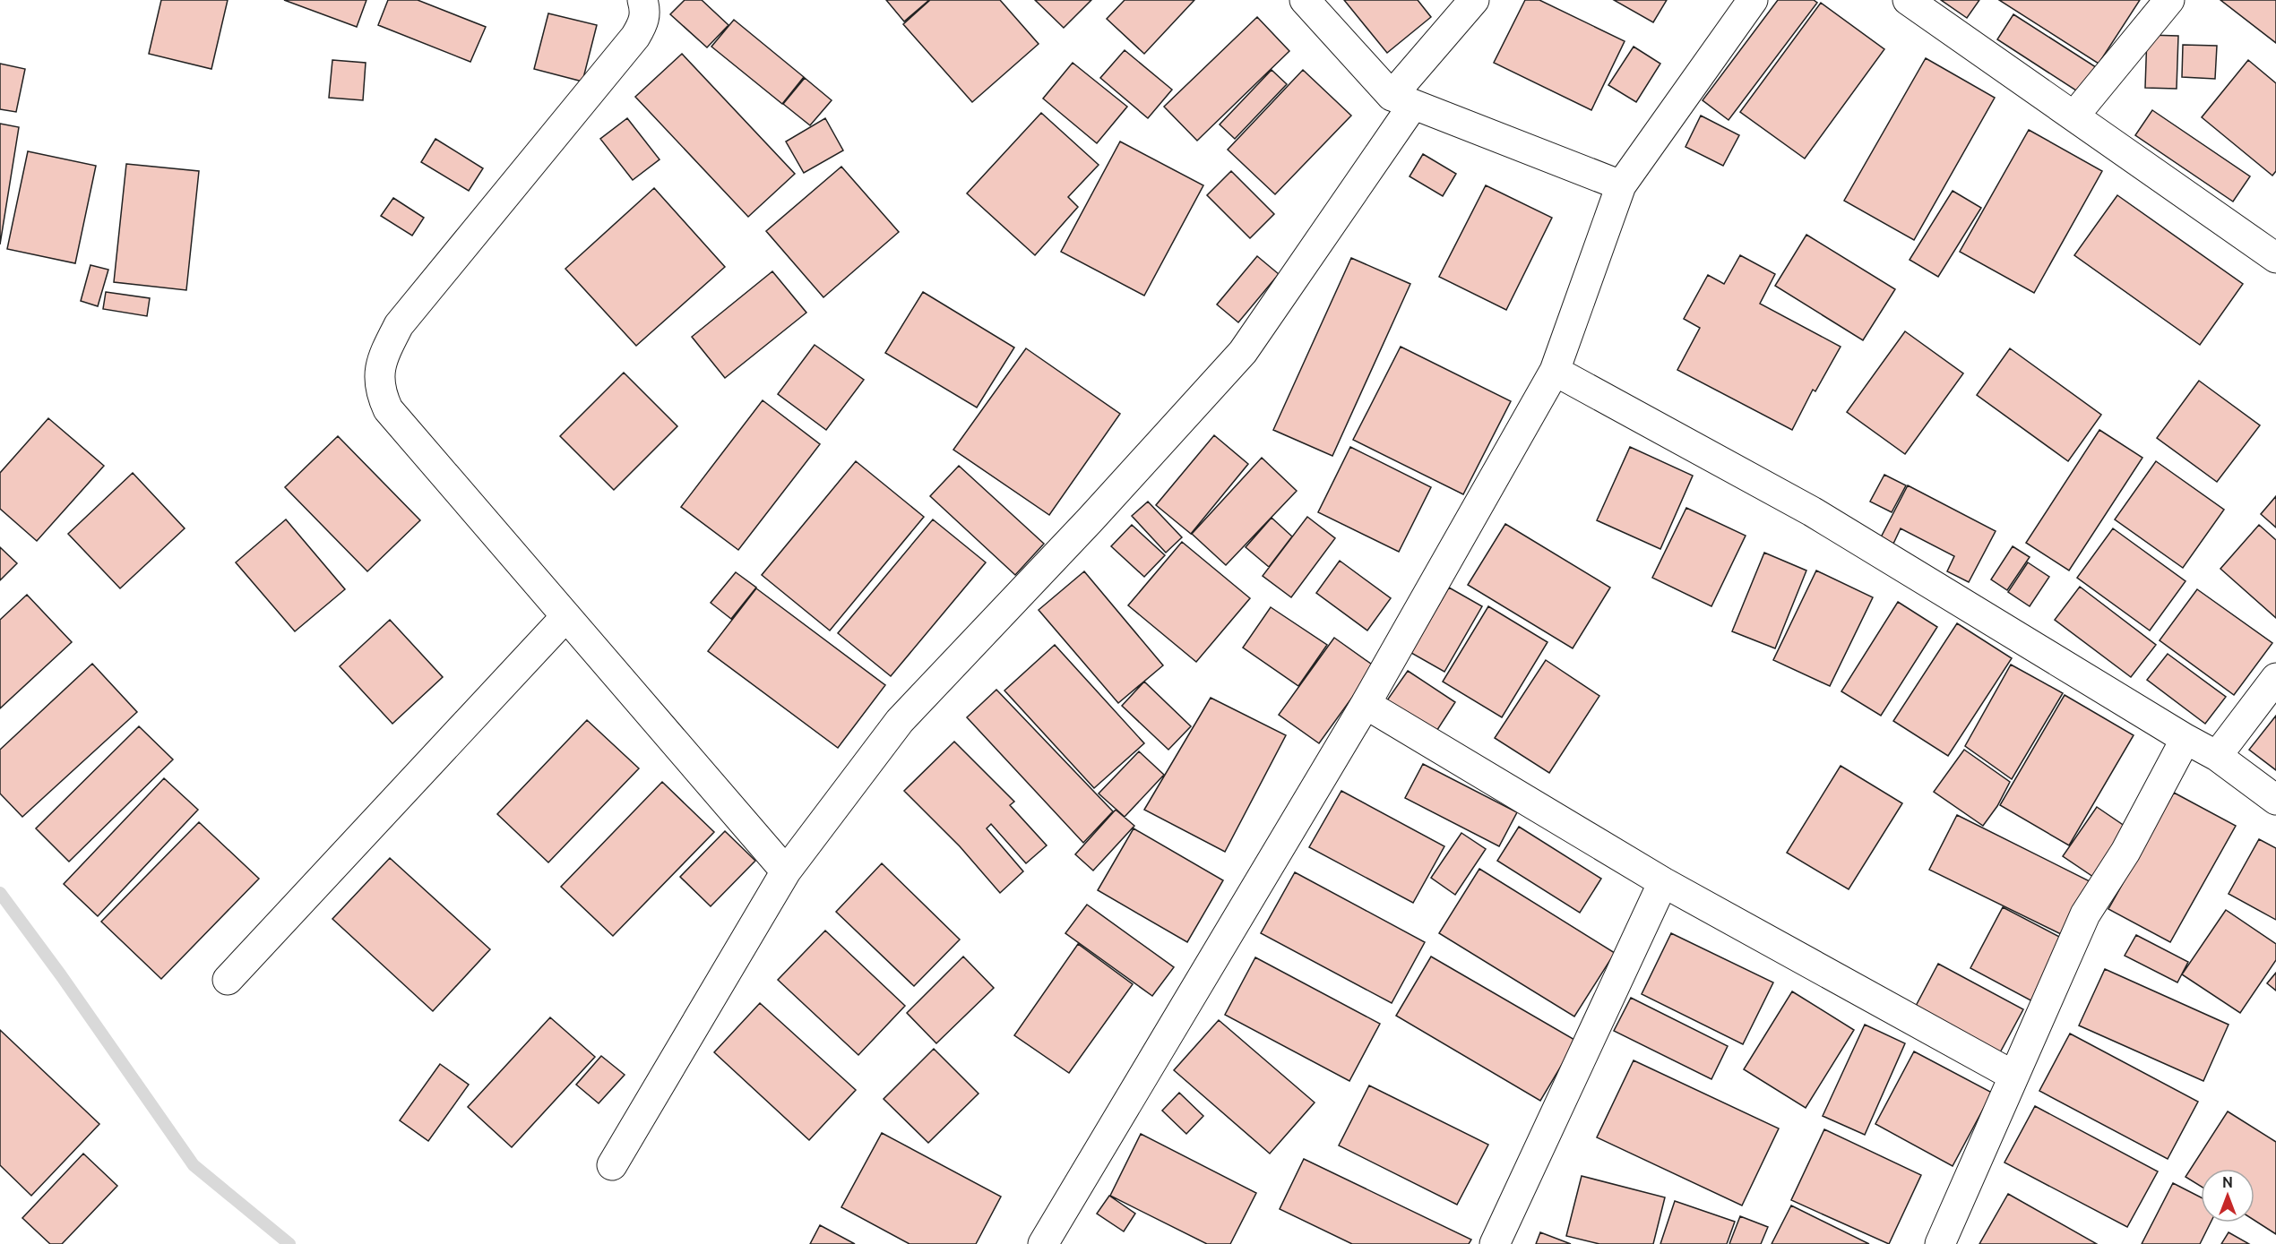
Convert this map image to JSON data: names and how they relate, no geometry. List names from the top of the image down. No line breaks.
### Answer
{"north":"top"}
